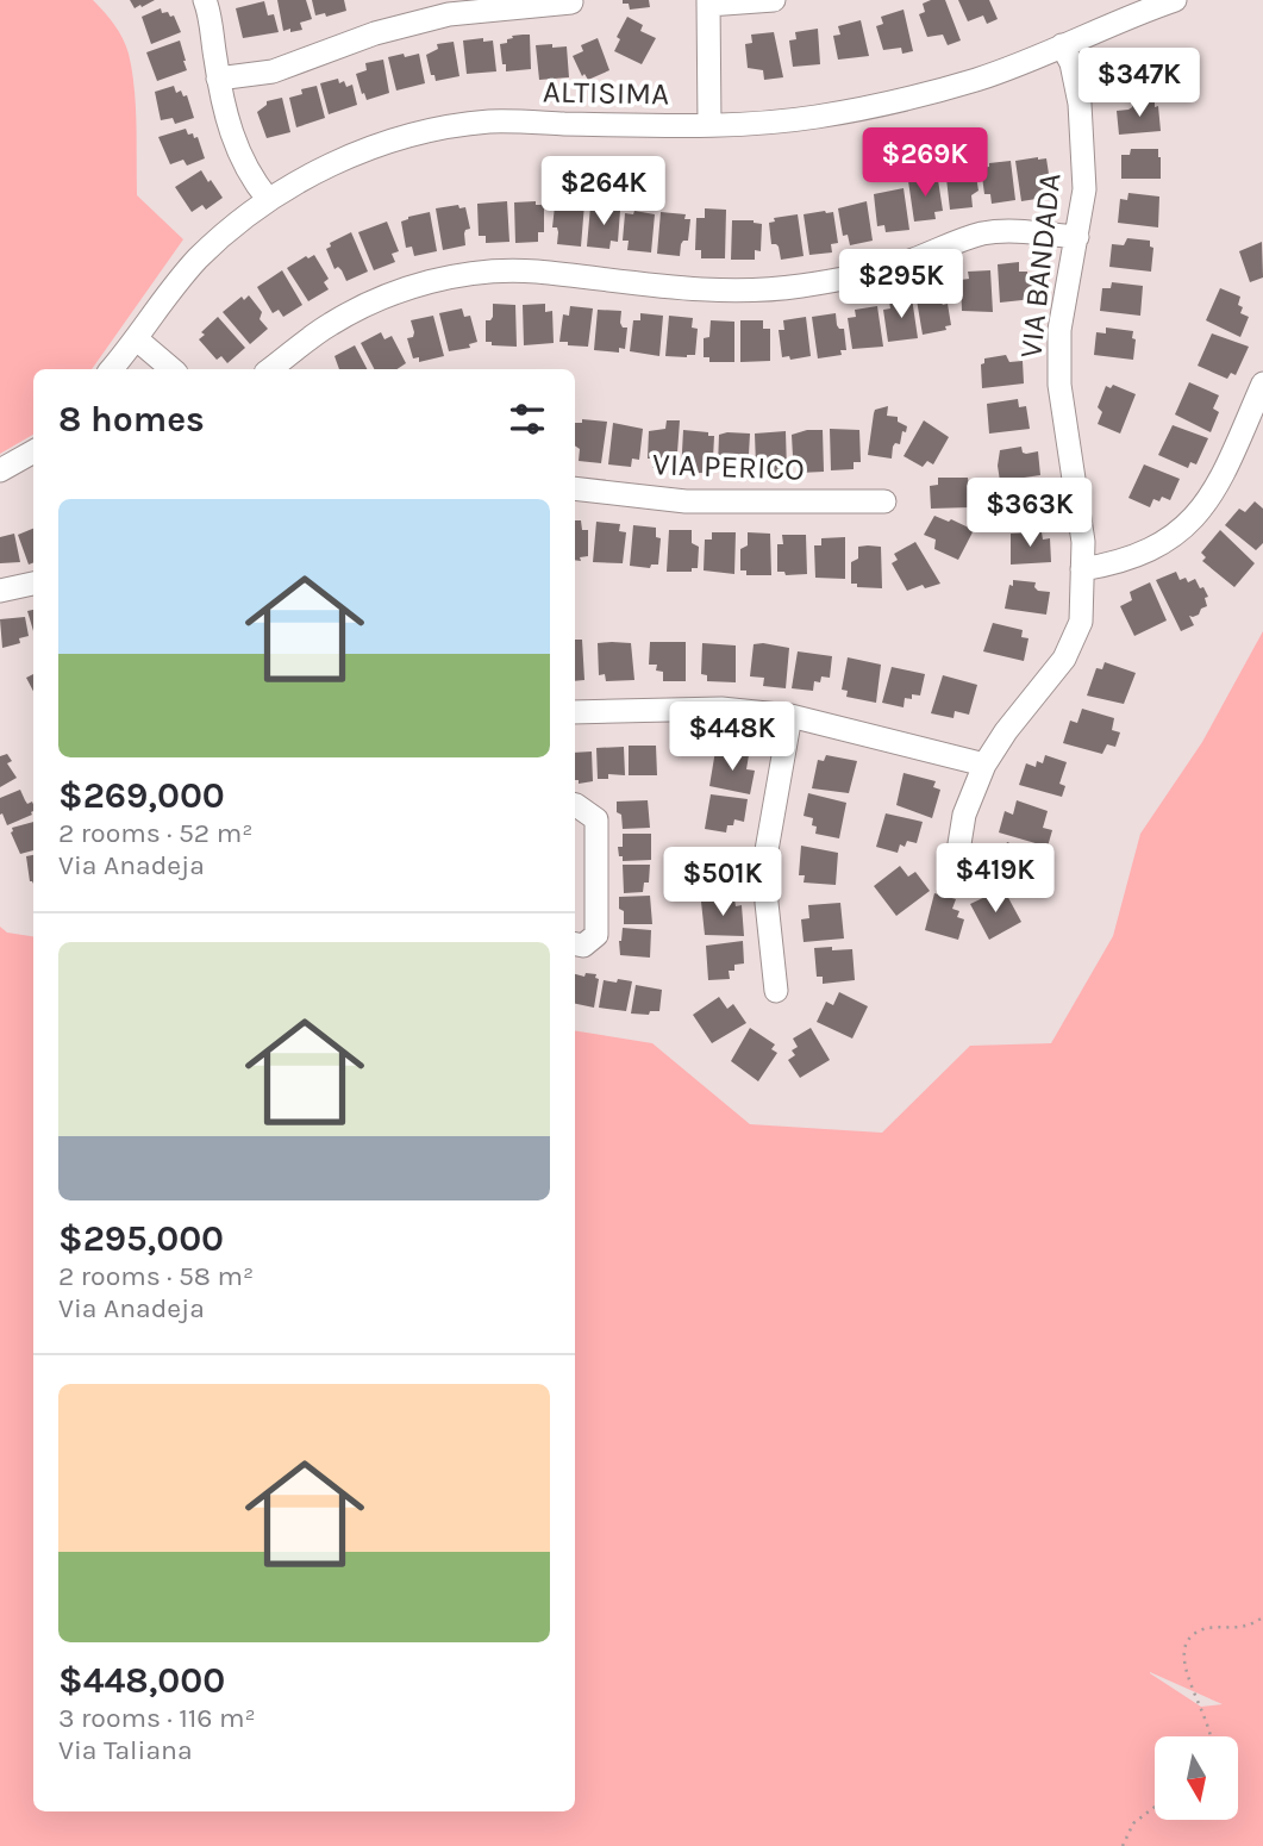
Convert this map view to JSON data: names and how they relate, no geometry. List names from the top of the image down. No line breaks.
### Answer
{"streets":{"street":["ALTISIMA","VIA BANDADA","VIA PERICO"]},"crossings":[["ALTISIMA","VIA BANDADA"]],"north":"bottom","page":{"price":["$347K","$269K","$264K","$295K","$363K","$448K","$419K","$501K"],"heading":"8 homes","list":[{"name":"$269,000","note":"2 rooms · 52 m² · Via Anadeja"},{"name":"$295,000","note":"2 rooms · 58 m² · Via Anadeja"},{"name":"$448,000","note":"3 rooms · 116 m² · Via Taliana"}]}}
